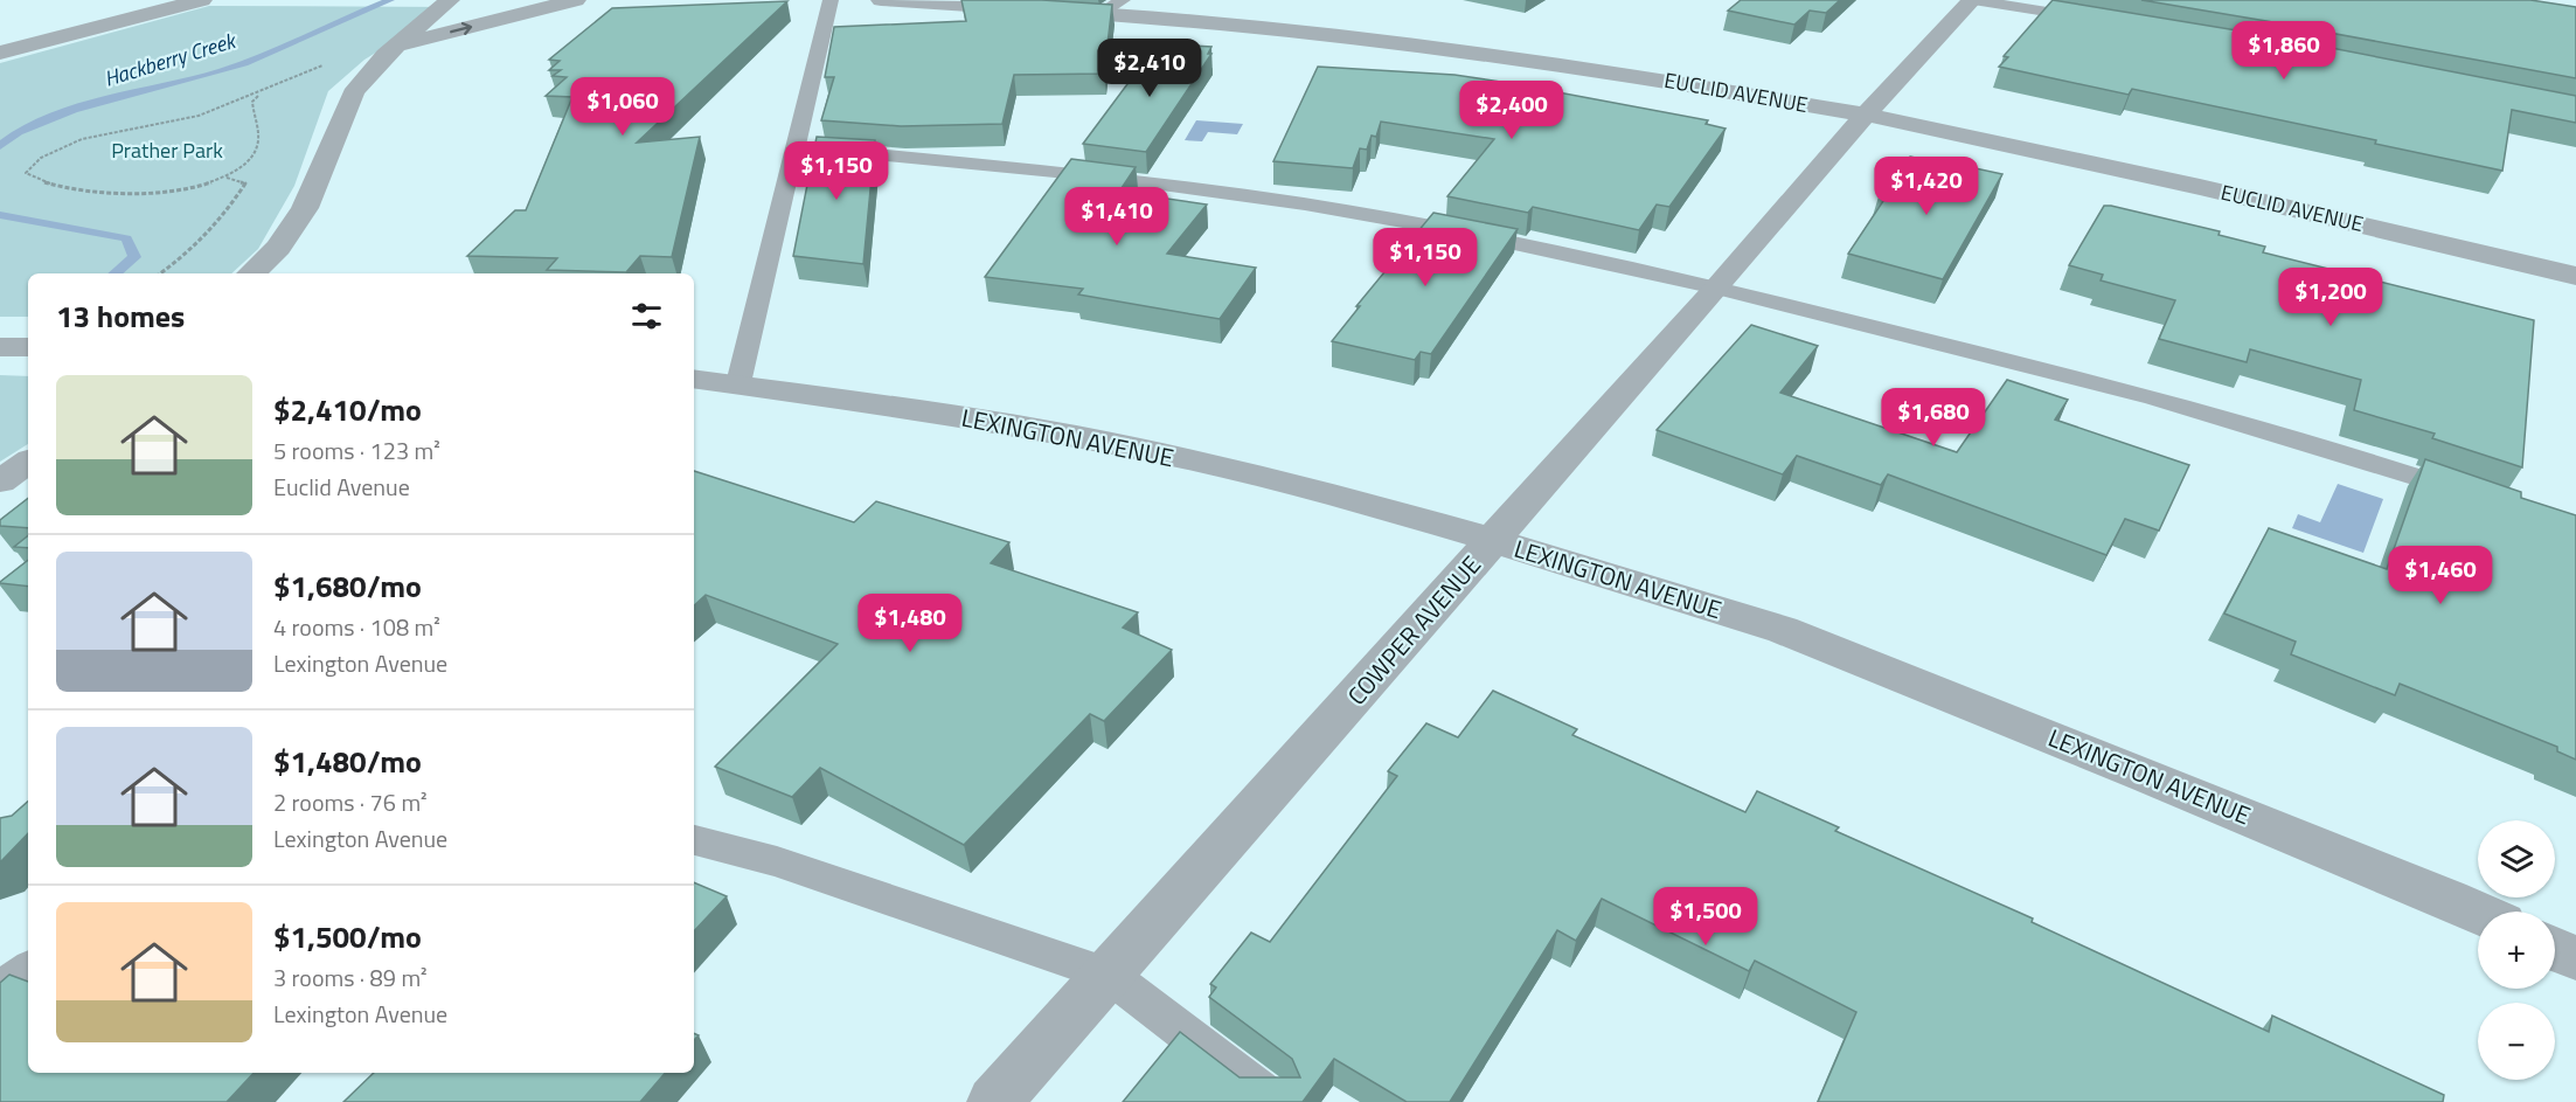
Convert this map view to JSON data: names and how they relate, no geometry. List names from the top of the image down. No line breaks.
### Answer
{"streets":{"street":["EUCLID AVENUE","LEXINGTON AVENUE","COWPER AVENUE"]},"crossings":[["EUCLID AVENUE","COWPER AVENUE"],["LEXINGTON AVENUE","COWPER AVENUE"]],"water":["Hackberry Creek"],"parks":["Prather Park"],"page":{"price":["$1,860","$2,410","$1,060","$2,400","$1,150","$1,420","$1,410","$1,150","$1,200","$1,680","$1,460","$1,480","$1,500"],"heading":"13 homes","list":[{"name":"$2,410/mo","note":"5 rooms · 123 m² · Euclid Avenue"},{"name":"$1,680/mo","note":"4 rooms · 108 m² · Lexington Avenue"},{"name":"$1,480/mo","note":"2 rooms · 76 m² · Lexington Avenue"},{"name":"$1,500/mo","note":"3 rooms · 89 m² · Lexington Avenue"}],"map_buttons":["+","−"]}}
